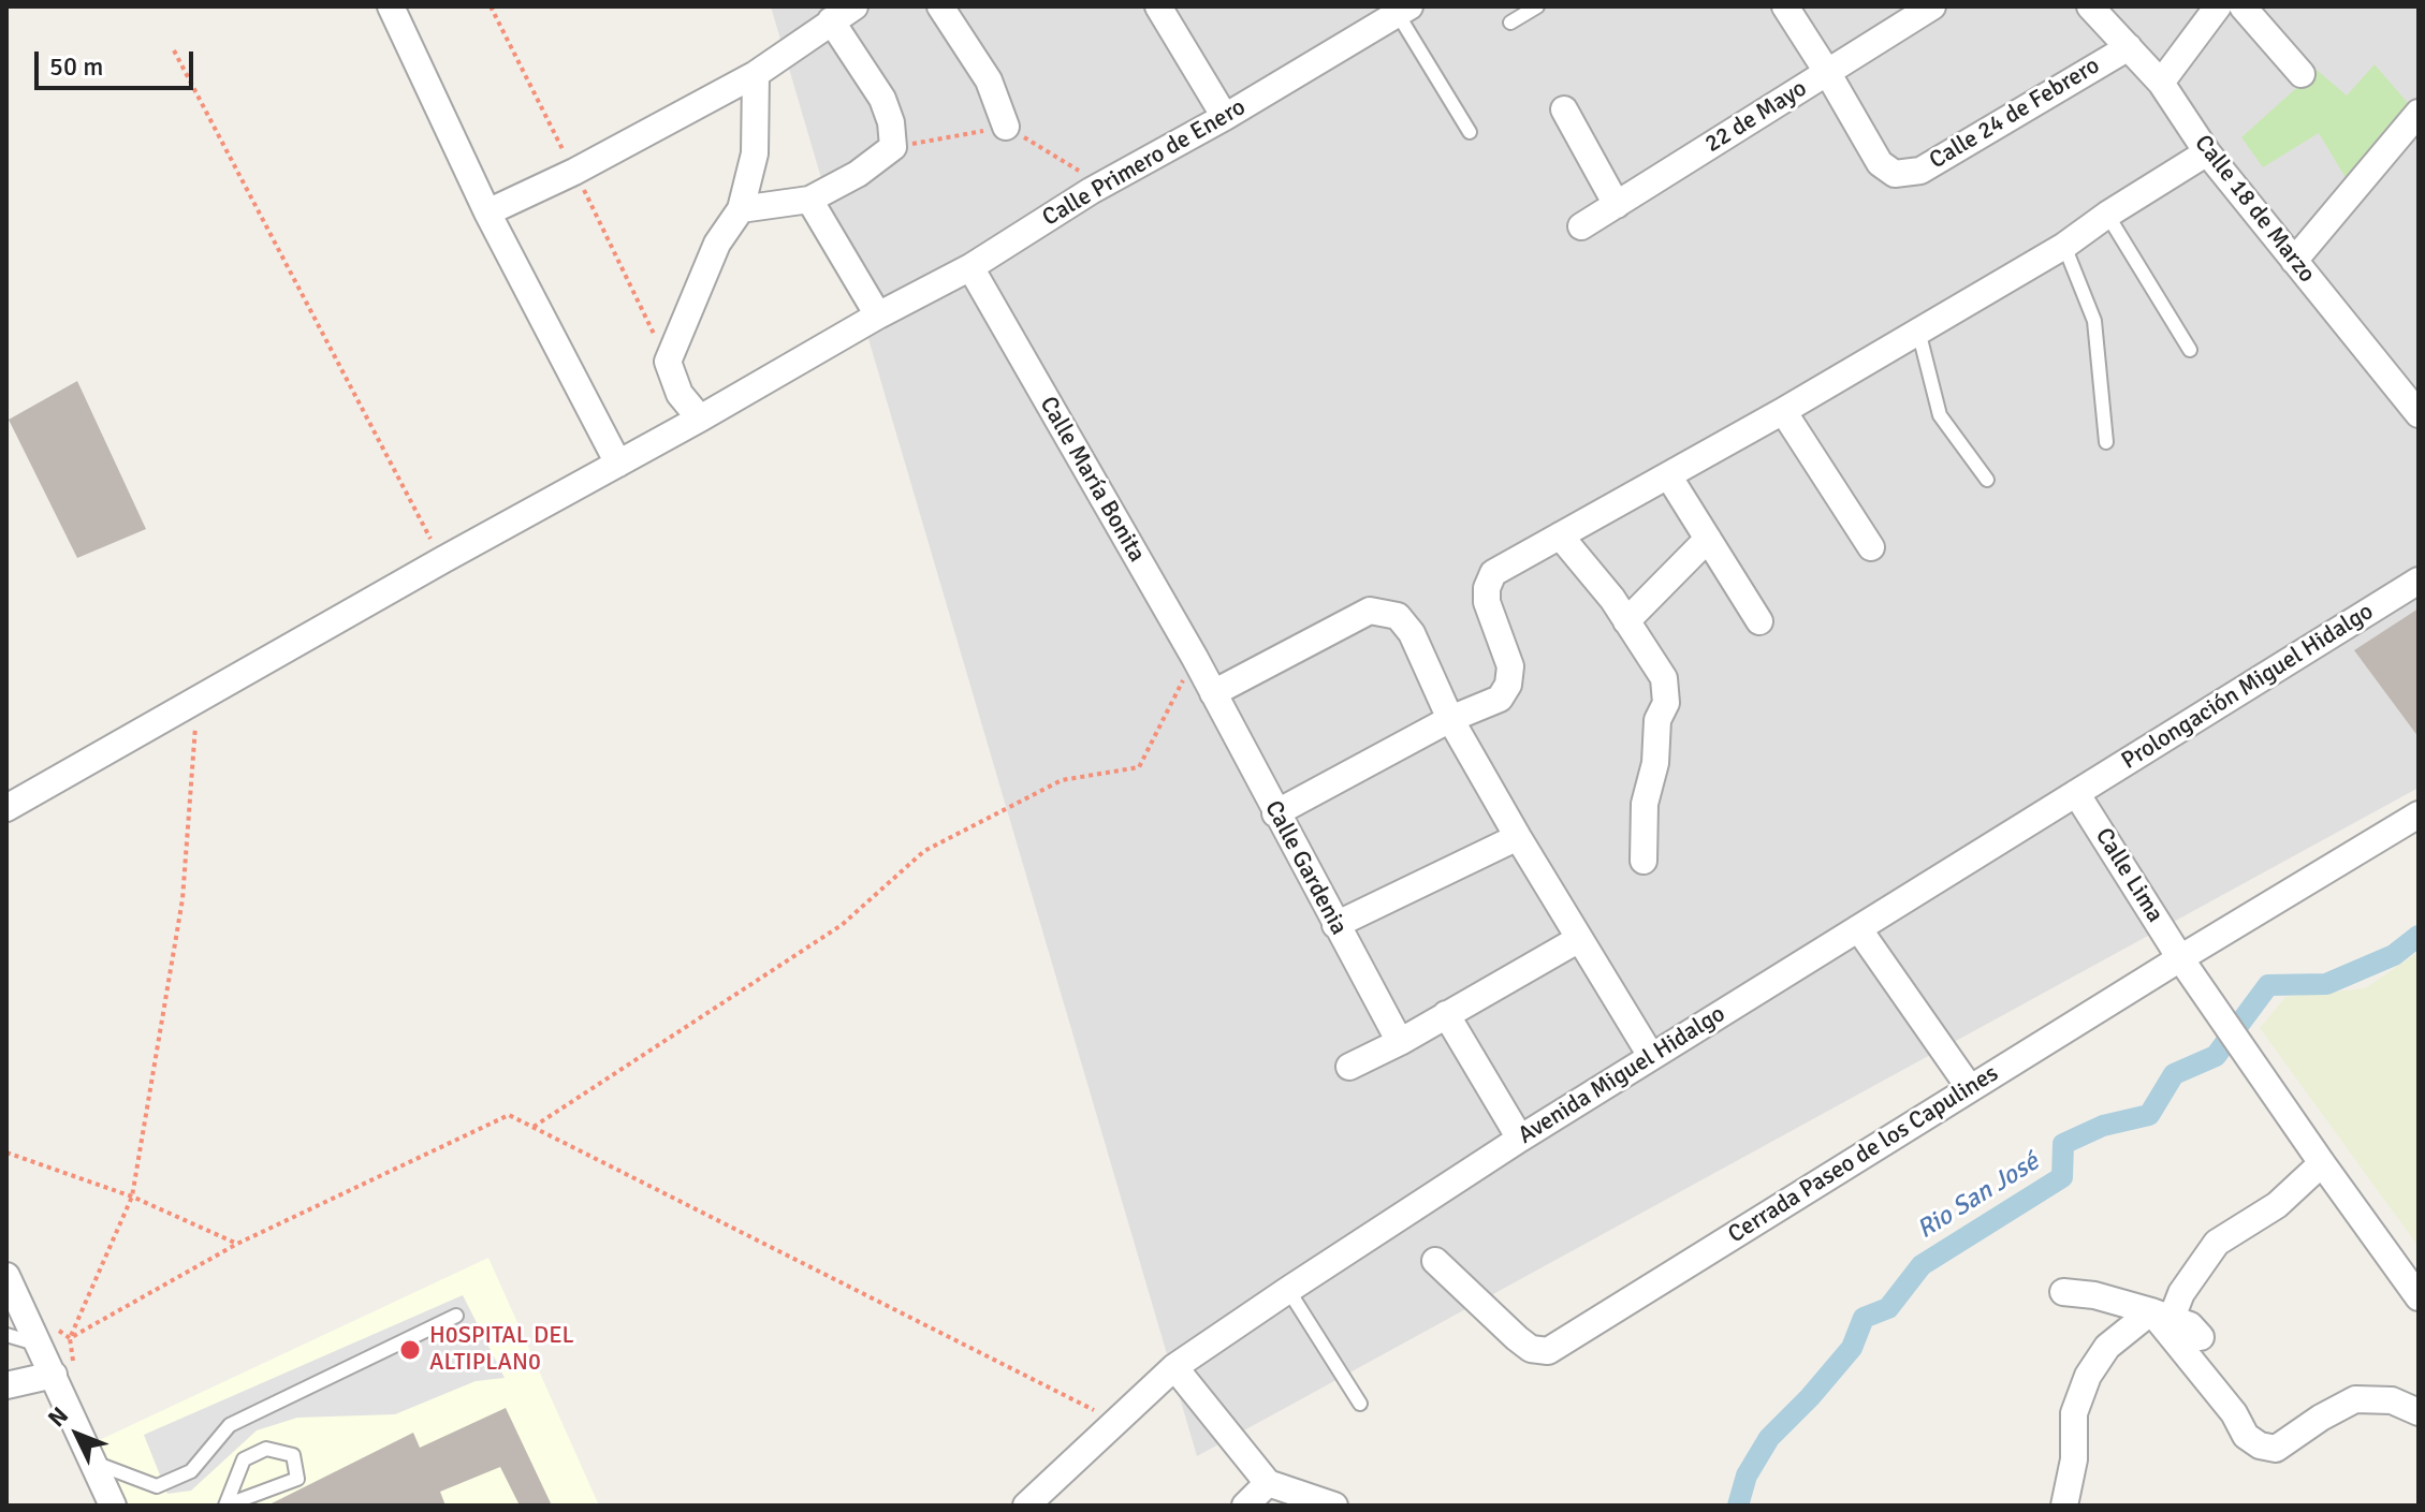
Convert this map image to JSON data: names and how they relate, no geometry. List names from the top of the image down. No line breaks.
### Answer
{"streets":{"street":["Calle 24 de Febrero","22 de Mayo","Calle Primero de Enero","Calle 18 de Marzo","Calle María Bonita","Prolongación Miguel Hidalgo","Calle Gardenia","Calle Lima","Avenida Miguel Hidalgo","Cerrada Paseo de los Capulines"]},"crossings":[["Calle 24 de Febrero","22 de Mayo"],["Calle 24 de Febrero","Calle 18 de Marzo"],["Calle Primero de Enero","Calle María Bonita"],["Calle María Bonita","Calle Gardenia"],["Prolongación Miguel Hidalgo","Calle Lima"],["Prolongación Miguel Hidalgo","Avenida Miguel Hidalgo"],["Calle Lima","Avenida Miguel Hidalgo"],["Calle Lima","Cerrada Paseo de los Capulines"]],"water":["Rio San José"],"places":["H0SPITAL DEL ALTIPLAN0"],"scale_bar":"50 m","north":"top left"}
